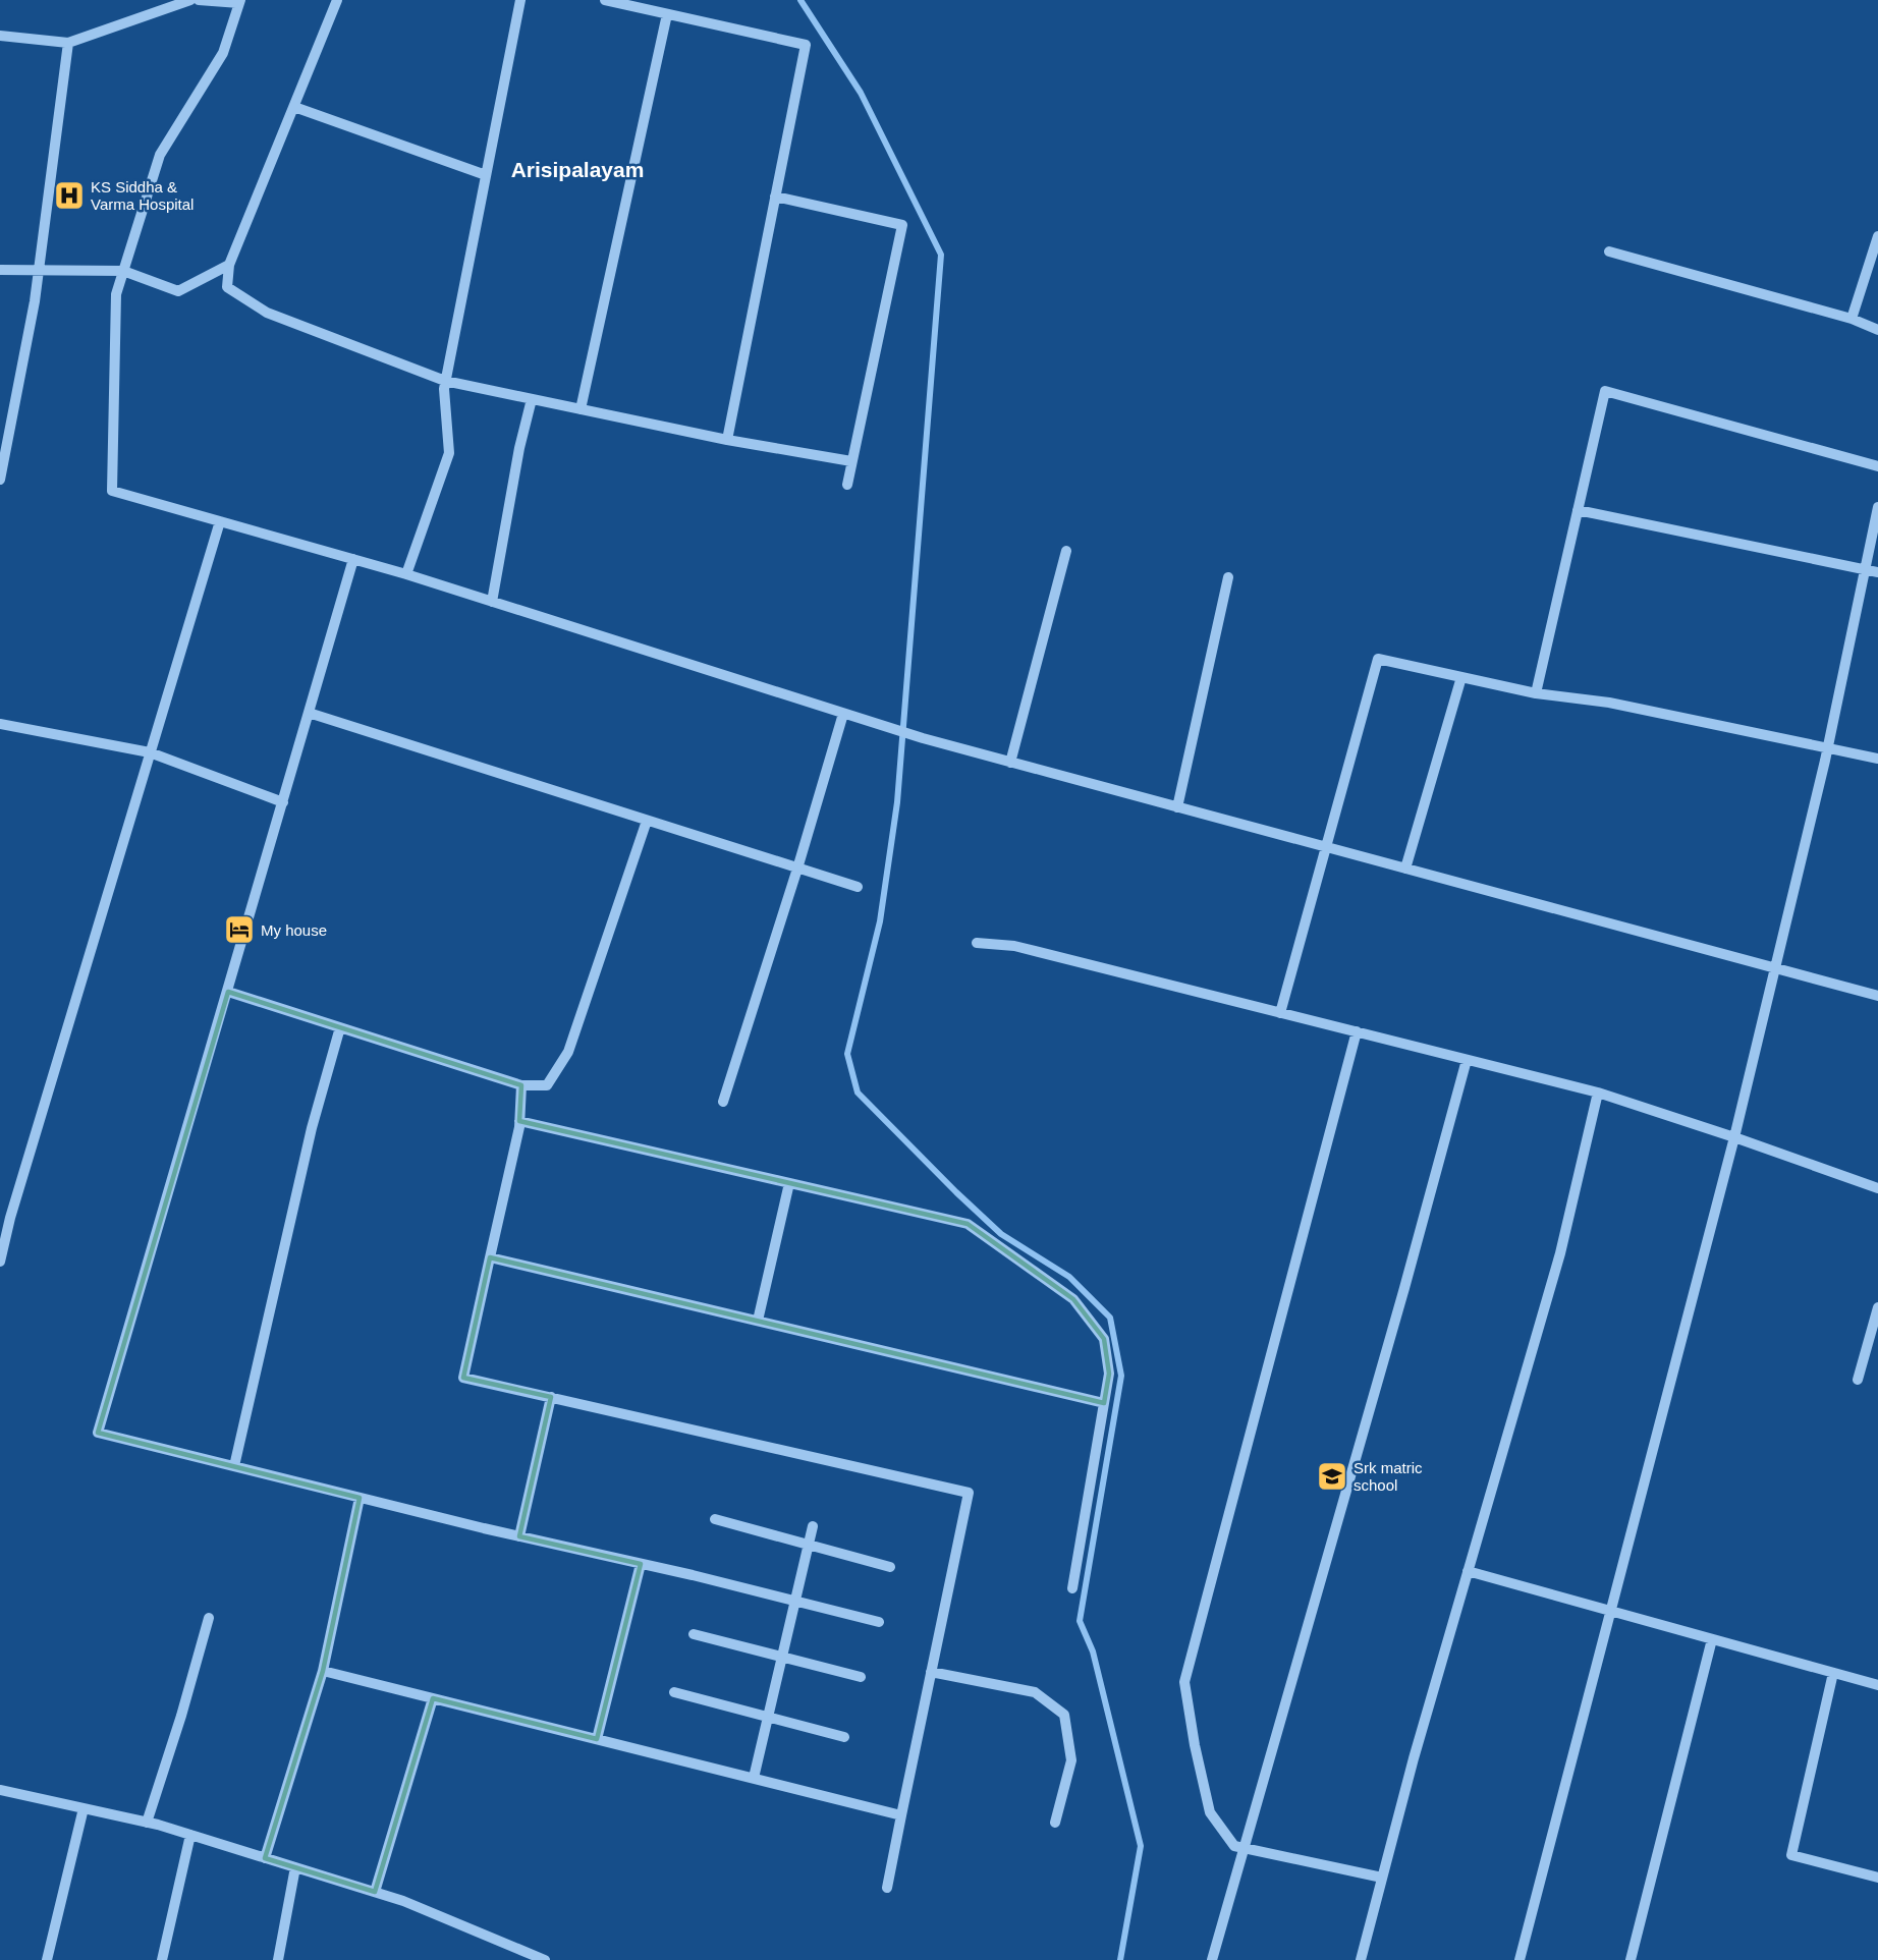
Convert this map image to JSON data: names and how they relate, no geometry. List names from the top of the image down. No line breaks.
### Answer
{"districts":["Arisipalayam"],"places":{"hospital":["KS Siddha & Varma Hospital"],"hotel":["My house"],"school or university":["Srk matric school"]}}
